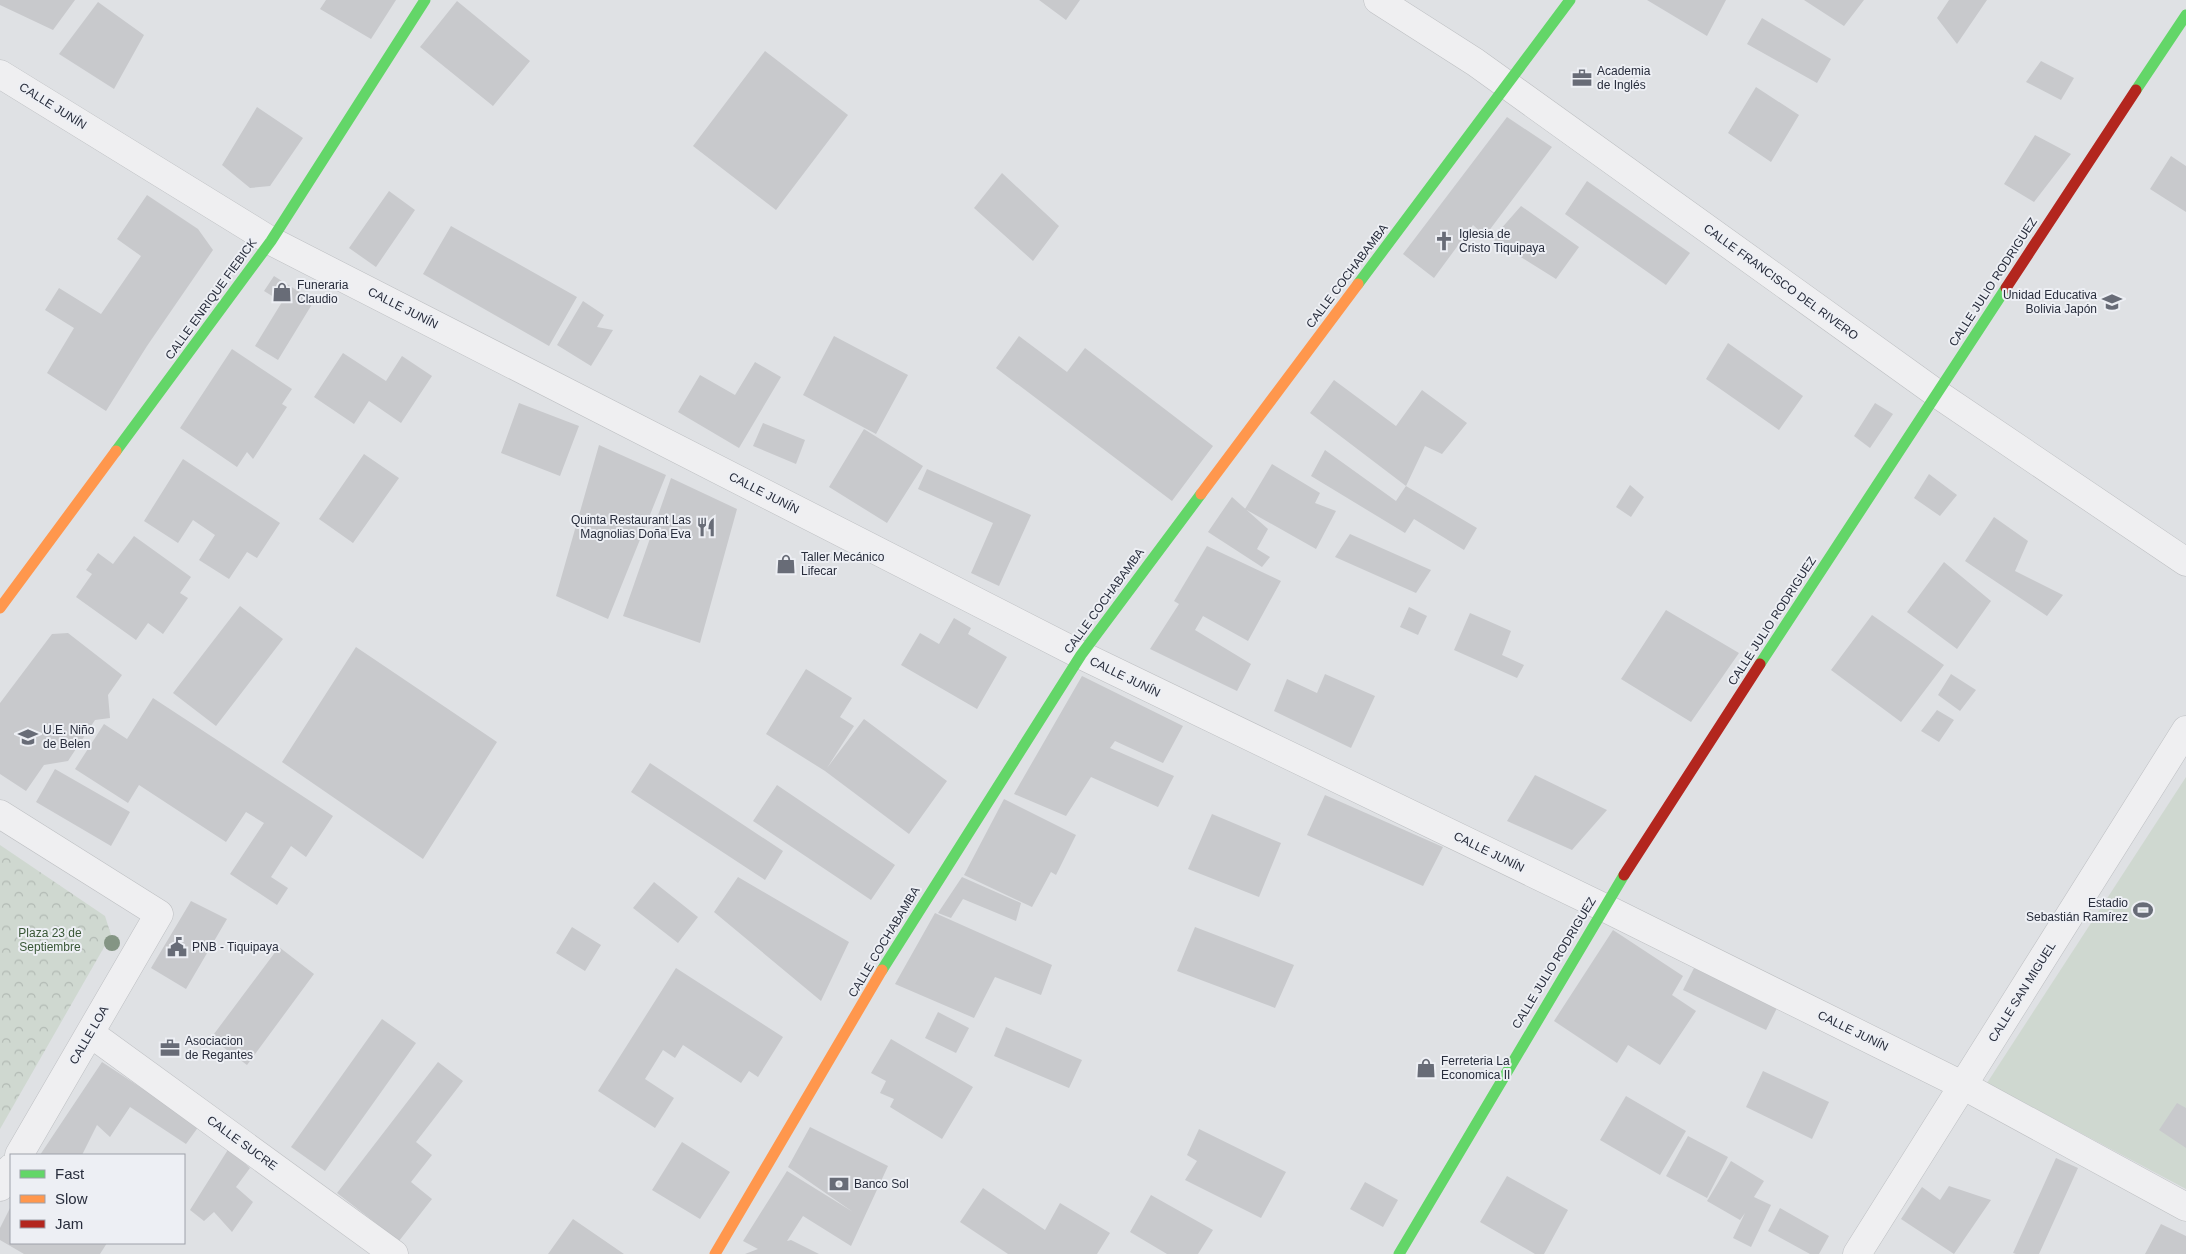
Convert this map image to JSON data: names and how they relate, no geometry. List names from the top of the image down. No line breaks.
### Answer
{"streets":{"main road":["CALLE COCHABAMBA","CALLE JULIO RODRIGUEZ","CALLE ENRIQUE FIEBICK"],"street":["CALLE JUNÍN","CALLE FRANCISCO DEL RIVERO","CALLE SAN MIGUEL","CALLE LOA","CALLE SUCRE"]},"crossings":[["CALLE JUNÍN","CALLE COCHABAMBA"],["CALLE JUNÍN","CALLE JULIO RODRIGUEZ"],["CALLE JUNÍN","CALLE ENRIQUE FIEBICK"],["CALLE JUNÍN","CALLE SAN MIGUEL"],["CALLE COCHABAMBA","CALLE FRANCISCO DEL RIVERO"],["CALLE FRANCISCO DEL RIVERO","CALLE JULIO RODRIGUEZ"],["CALLE LOA","CALLE SUCRE"]],"parks":["Plaza 23 de Septiembre"],"places":{"office":["Academia de Inglés","Asociacion de Regantes"],"church":["Iglesia de Cristo Tiquipaya"],"shop":["Funeraria Claudio","Taller Mecánico Lifecar","Ferreteria La Economica II"],"school or university":["Unidad Educativa Bolivia Japón","U.E. Niño de Belen"],"restaurant":["Quinta Restaurant Las Magnolias Doña Eva"],"sports":["Estadio Sebastián Ramírez"],"public building":["PNB - Tiquipaya"],"bank":["Banco Sol"]},"legend":["Fast","Slow","Jam"]}
